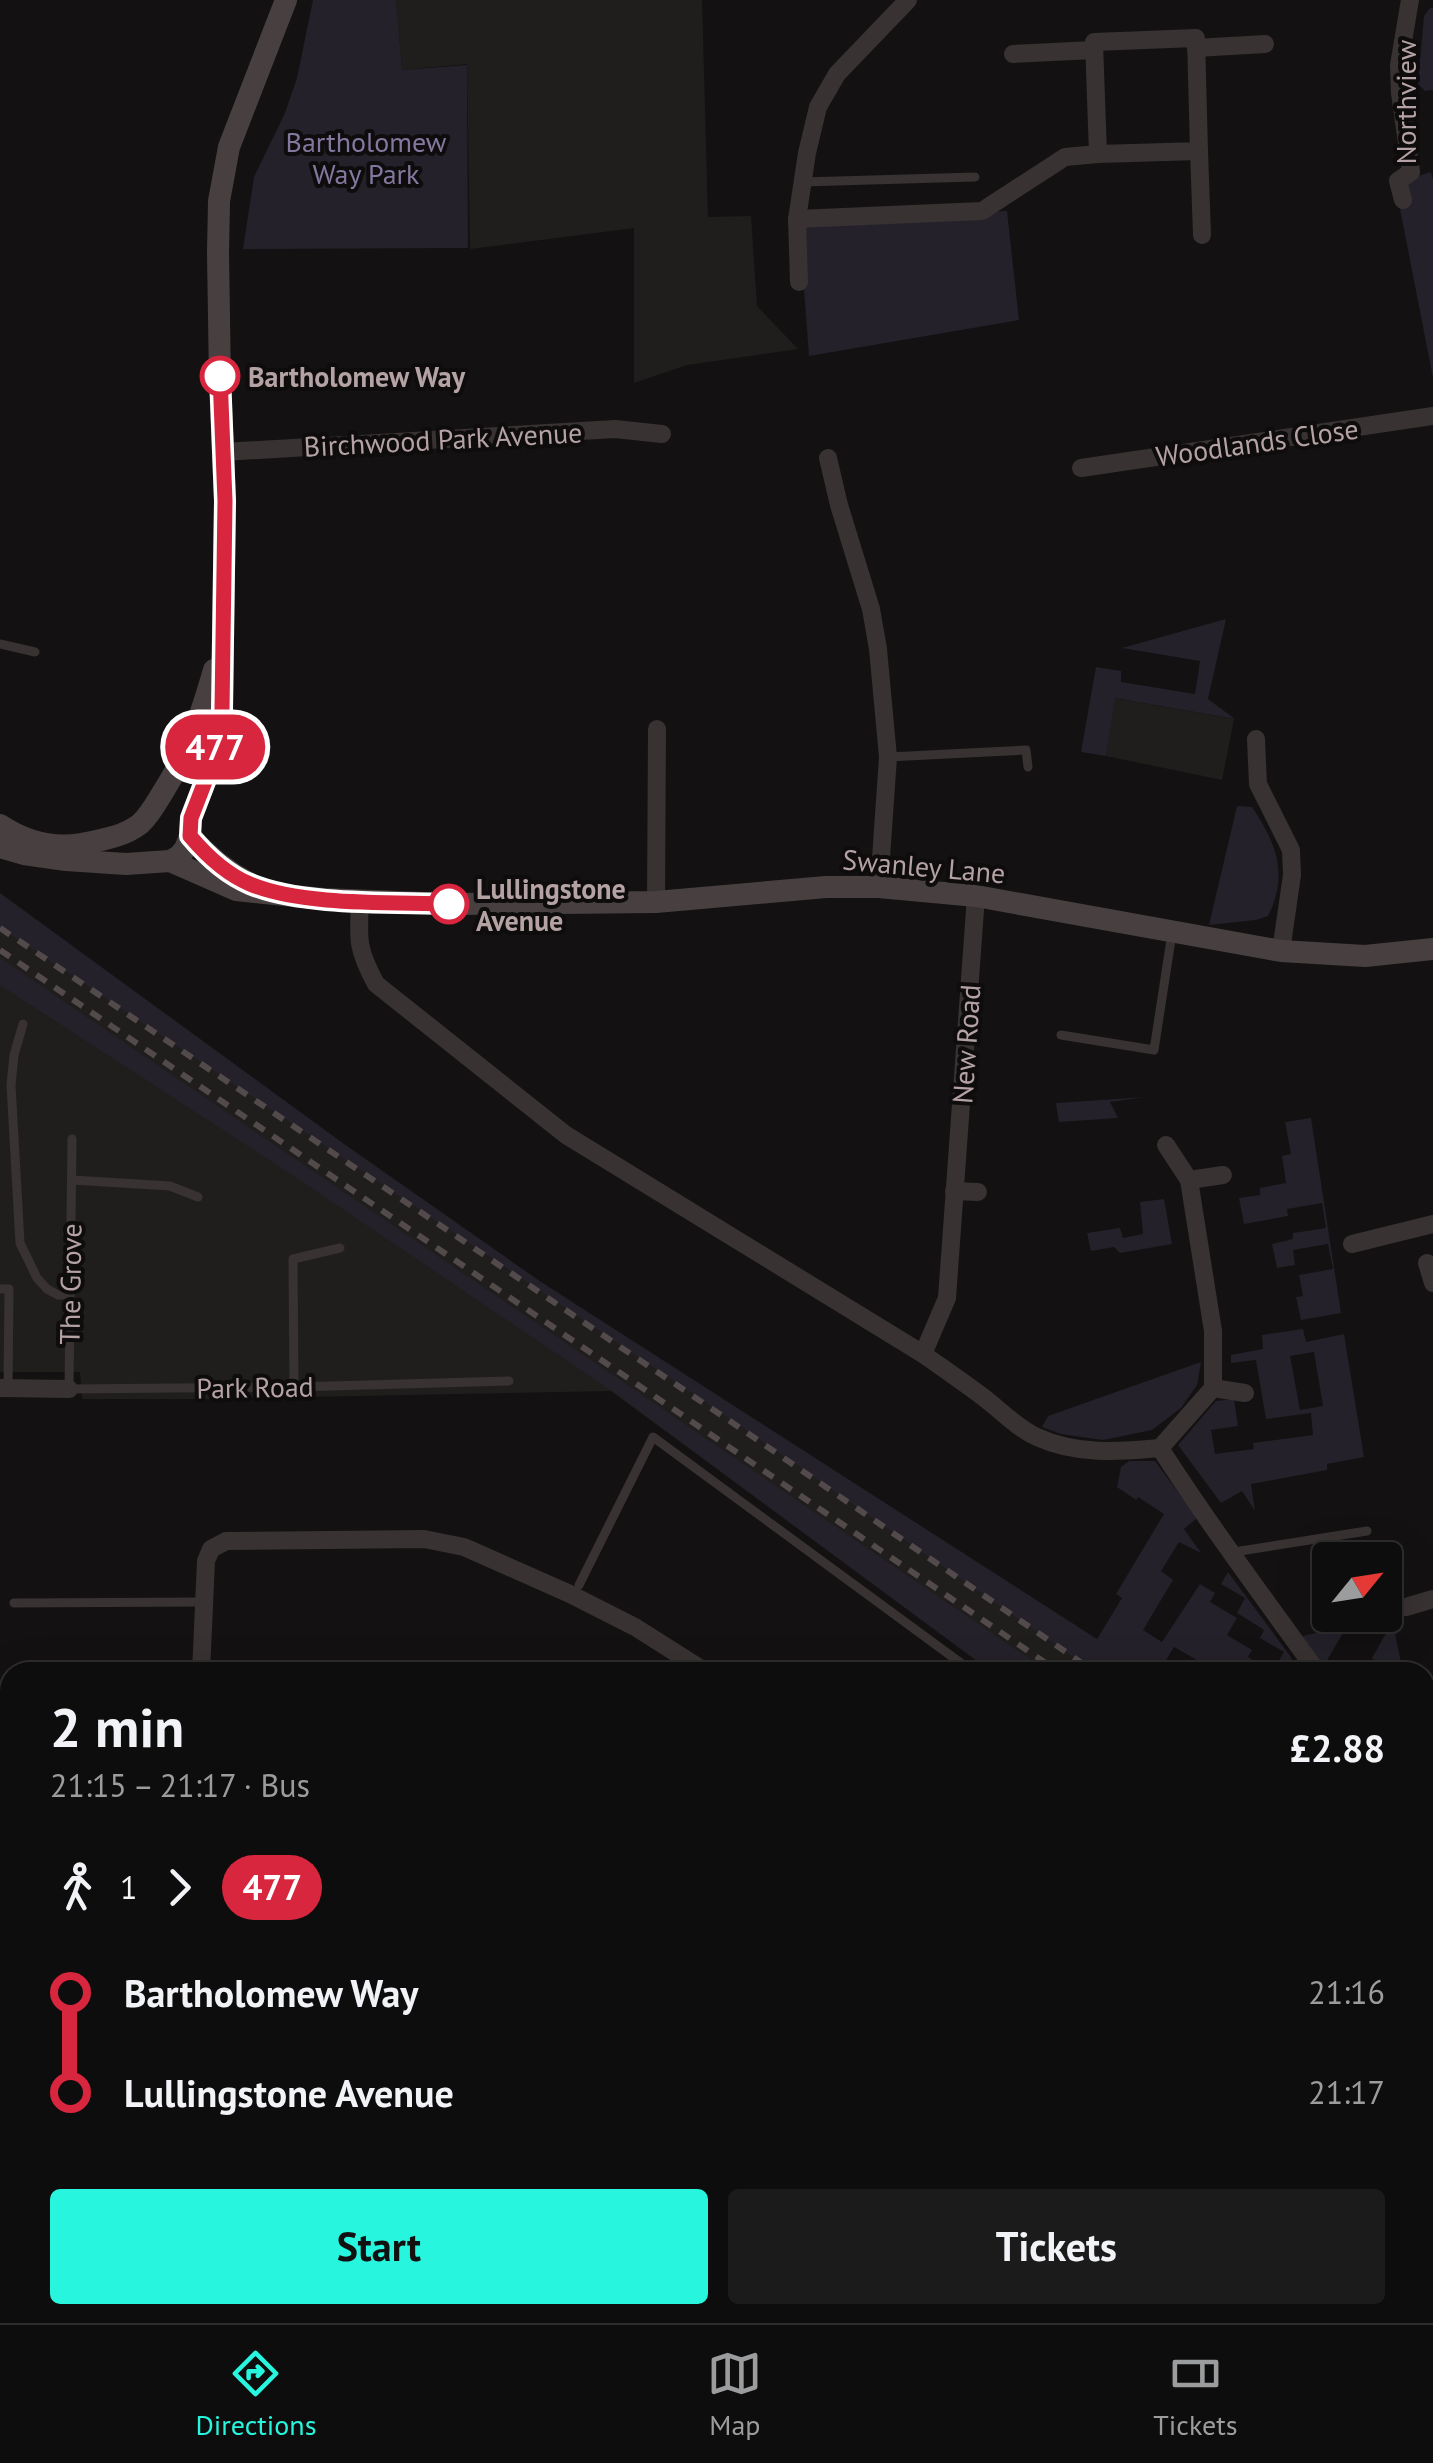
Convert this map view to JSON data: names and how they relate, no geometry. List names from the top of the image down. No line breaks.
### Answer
{"streets":{"main road":["Swanley Lane"],"street":["Northview","Birchwood Park Avenue","Woodlands Close","New Road","Park Road"],"lane":["The Grove"]},"crossings":[["Swanley Lane","New Road"],["The Grove","Park Road"]],"parks":["Bartholomew Way Park"],"places":["Bartholomew Way","Lullingstone Avenue"],"lines":["bus line 477"],"north":"top right","page":{"on_map":"477","heading":["2 min","21:15 – 21:17 · Bus","£2.88"],"legs":["1","477"],"list":[{"name":"Bartholomew Way","value":"21:16"},{"name":"Lullingstone Avenue","value":"21:17"}],"buttons":["Start","Tickets"],"tabs":["Directions","Map","Tickets"]}}
